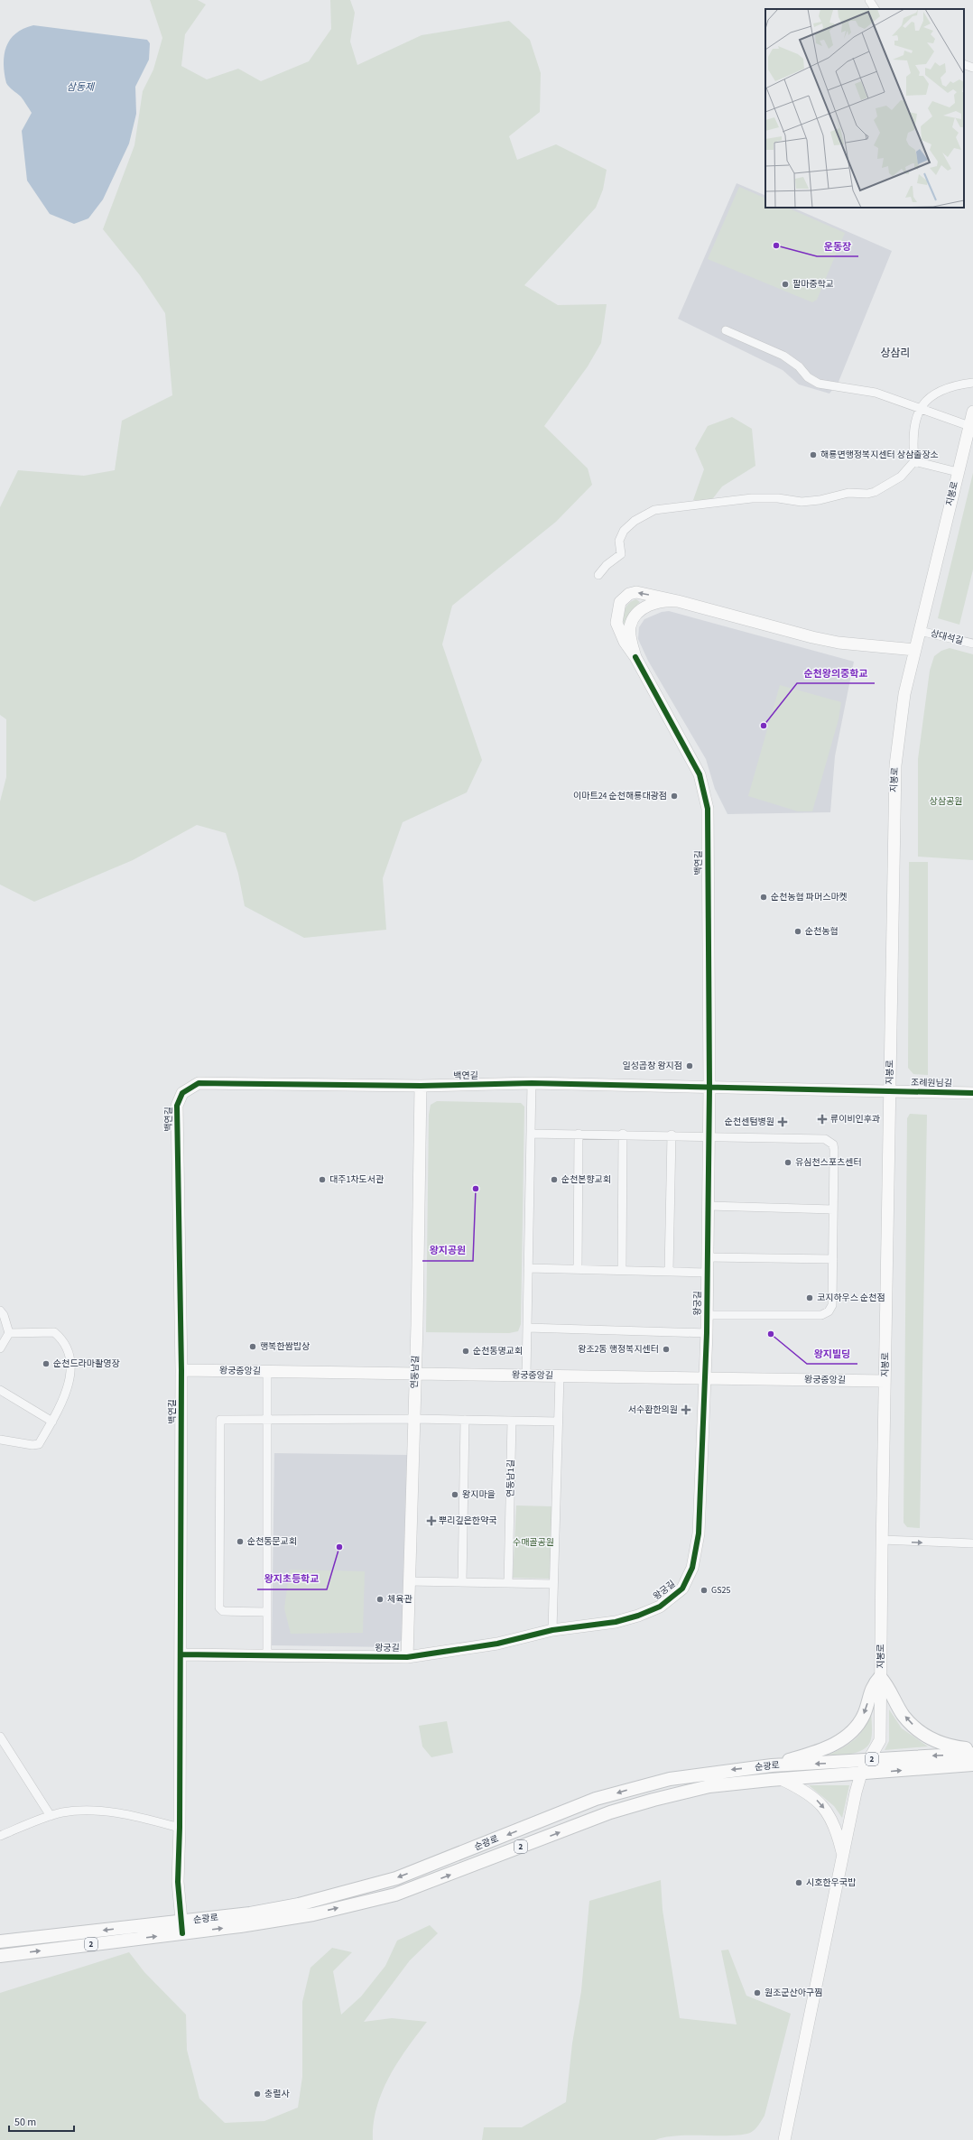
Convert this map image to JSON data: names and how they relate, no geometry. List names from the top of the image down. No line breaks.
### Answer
{"streets":{"main road":["2","순광로"],"street":["지봉로","상대석길","백연길","조례원님길","왕궁길","왕궁중앙길","연동남길","연동남1길"]},"crossings":[["지봉로","상대석길"],["지봉로","백연길"],["지봉로","조례원님길"],["지봉로","왕궁중앙길"],["지봉로","순광로"],["백연길","조례원님길"],["백연길","왕궁길"],["백연길","왕궁중앙길"],["백연길","연동남길"],["백연길","순광로"],["왕궁길","왕궁중앙길"],["왕궁길","연동남길"],["왕궁중앙길","연동남길"]],"districts":["상삼리"],"water":["삼동제"],"parks":["상삼공원","수매골공원"],"places":{"other":["운동장","팔마중학교","해룡면행정복지센터 상삼출장소","순천왕의중학교","이마트24 순천해룡대광점","순천농협 파머스마켓","순천농협","일성곱창 왕지점","유심천스포츠센터","대주1차도서관","순천본향교회","왕지공원","코지하우스 순천점","왕지빌딩","행복한쌈밥상","왕조2동 행정복지센터","순천동명교회","순천드라마촬영장","왕지마을","순천동문교회","왕지초등학교","GS25","체육관","시호한우국밥","원조군산아구찜","충렬사"],"health":["류이비인후과","순천센텀병원","서수환한의원","뿌리깊은한약국"]},"scale_bar":"50 m"}
